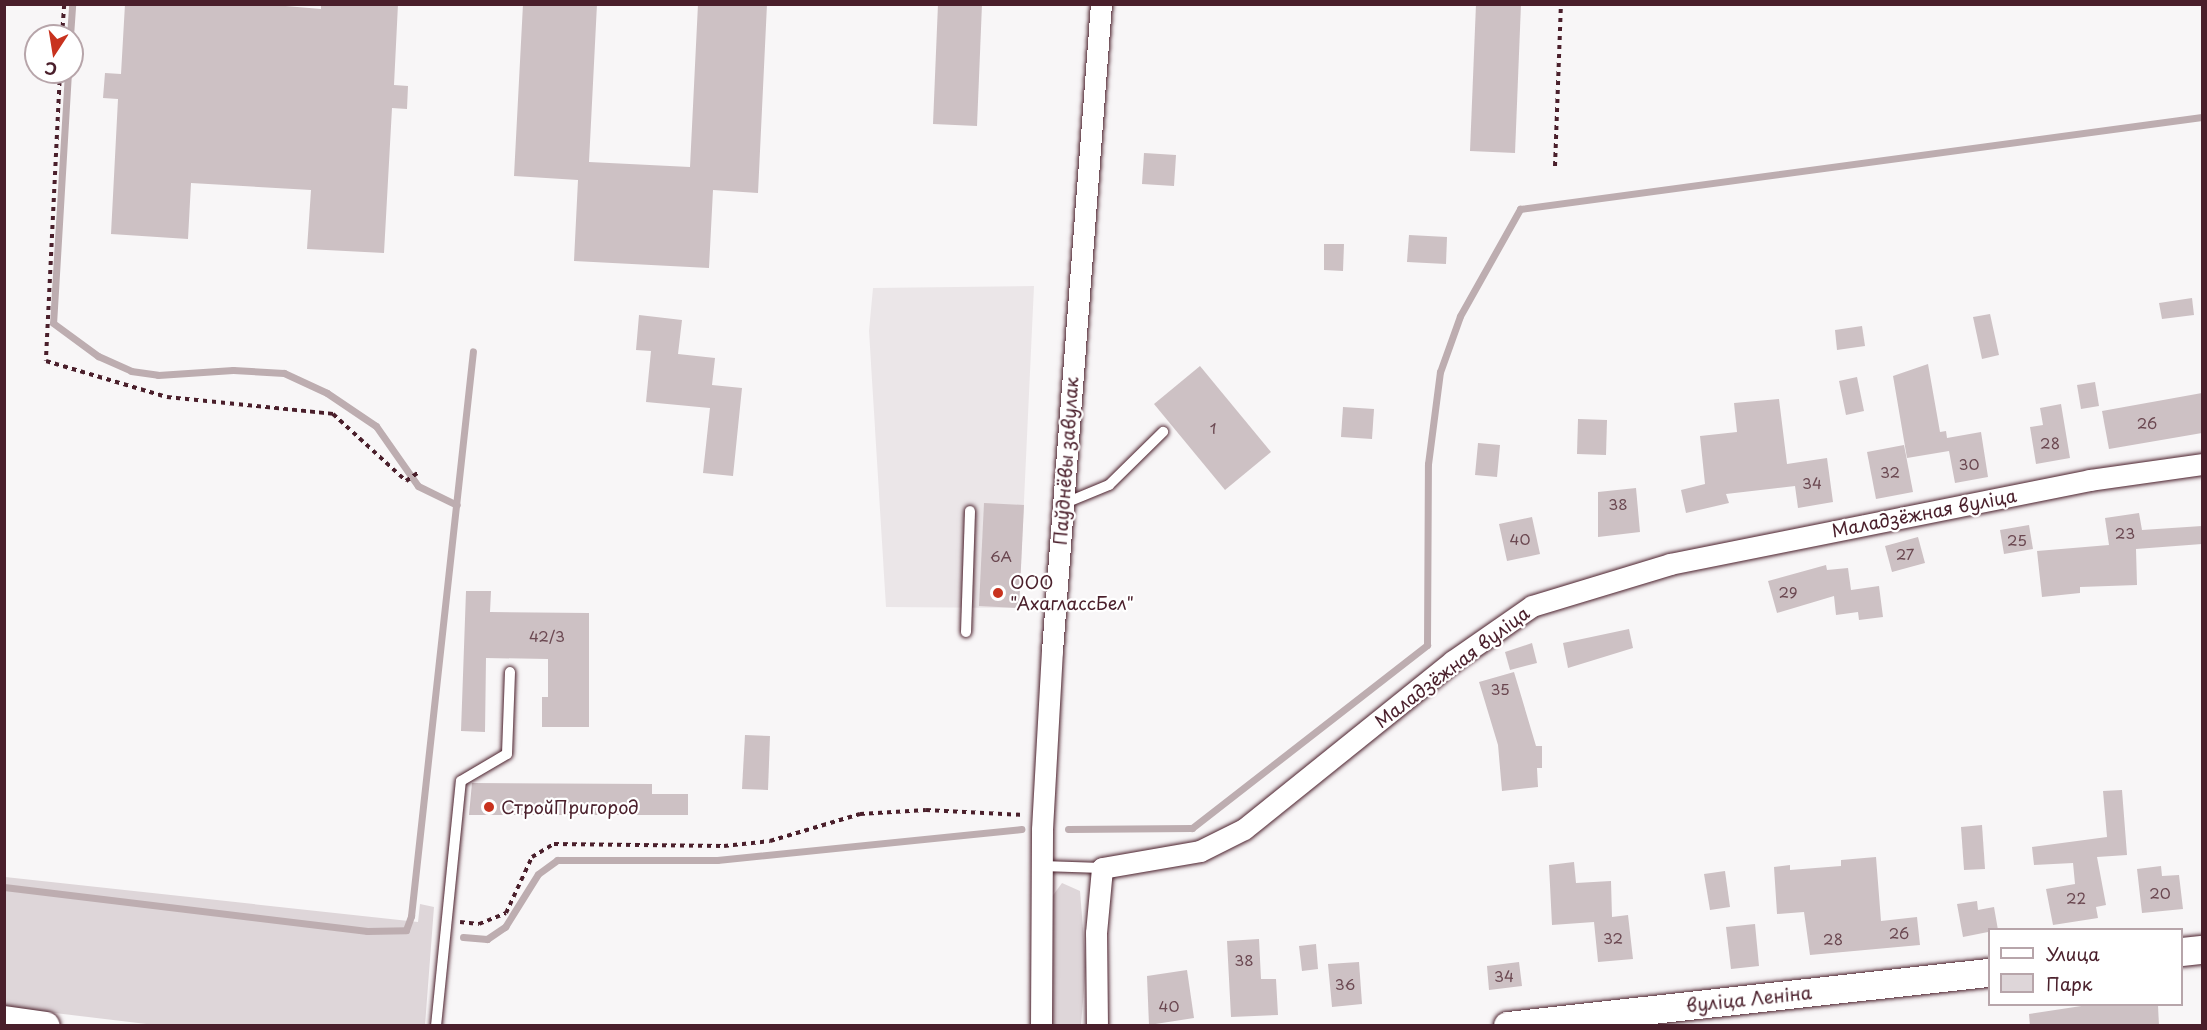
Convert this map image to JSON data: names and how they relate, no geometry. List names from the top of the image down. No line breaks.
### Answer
{"streets":{"street":["Паўднёвы завулак","Маладзёжная вуліца","вуліца Леніна"]},"places":["ООО \"АхаглассБел\"","СтройПригород"],"house_numbers":["26","1","28","30","32","34","38","23","40","25","27","6А","29","42/3","35","20","22","26","32","28","38","34","36","40"],"legend":["Улица","Парк"],"north":"bottom"}
